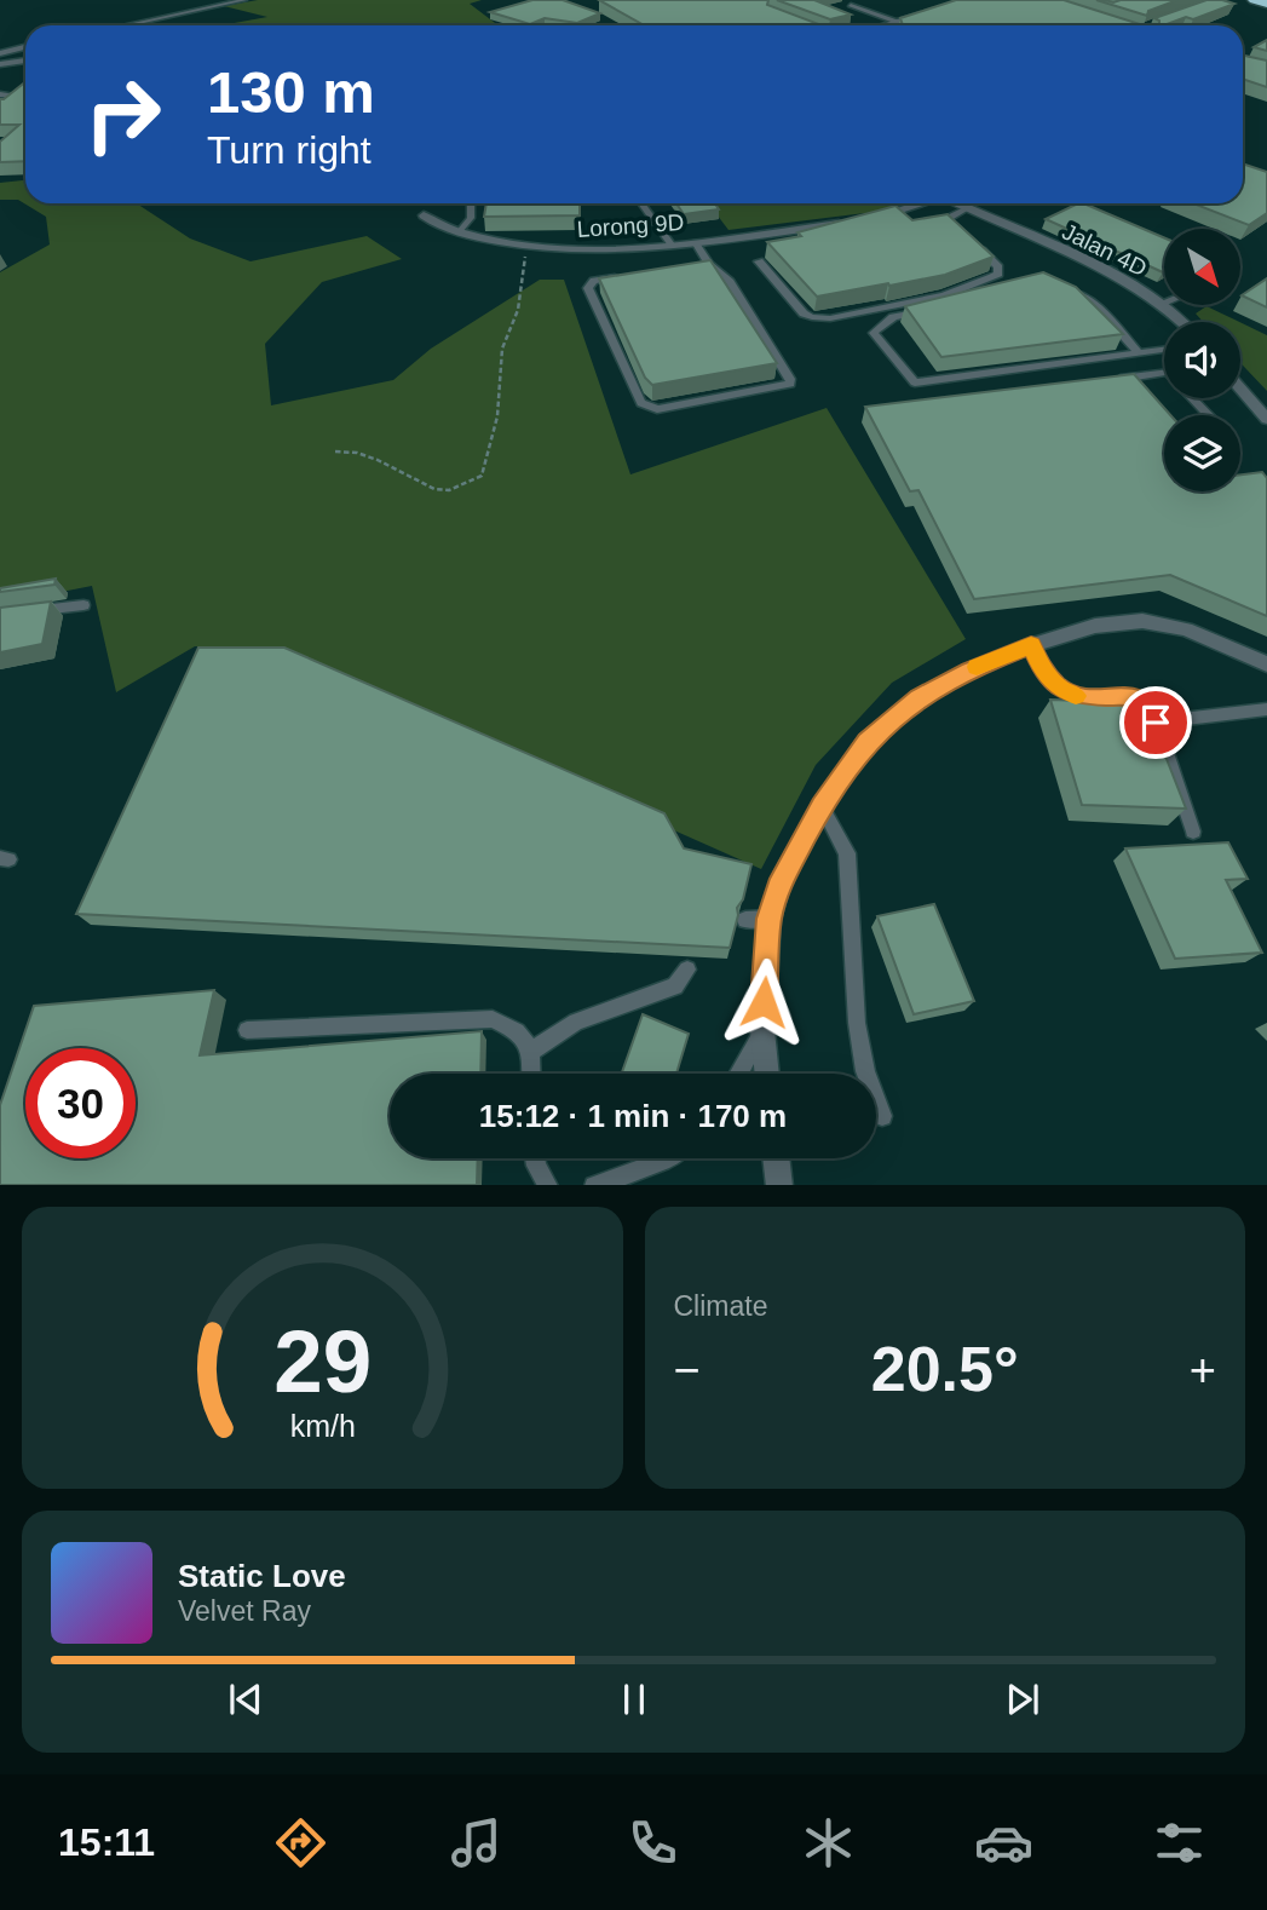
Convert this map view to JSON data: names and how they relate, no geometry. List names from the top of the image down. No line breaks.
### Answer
{"streets":{"street":["Lorong 9D","Jalan 4D"]},"north":"bottom right","page":{"turn":["130 m","Turn right"],"limit":"30","trip":"15:12 · 1 min · 170 m","tile":"Climate","heat":["−","20.5°","+"],"song":["Static Love","Velvet Ray"],"tabs":"15:11","gauge":["29","km/h"]}}
